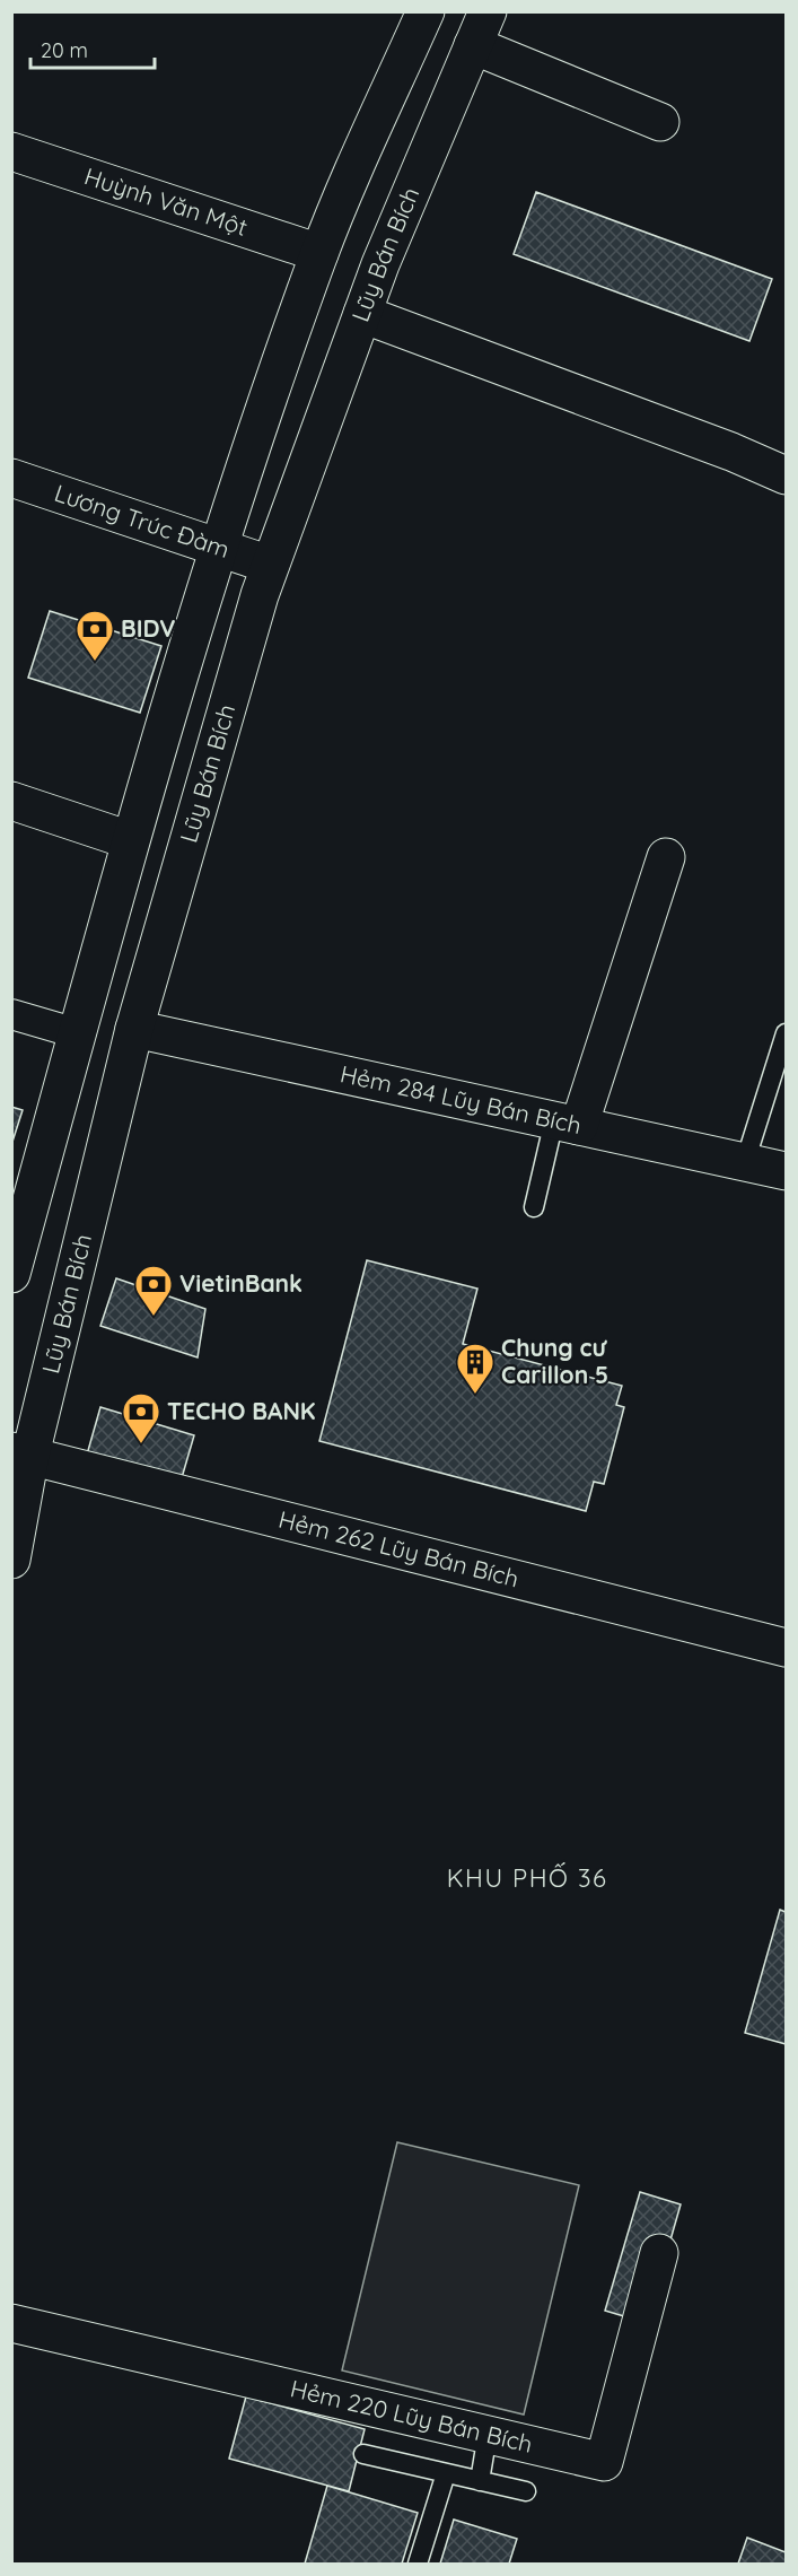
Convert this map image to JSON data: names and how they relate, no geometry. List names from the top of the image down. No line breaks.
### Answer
{"streets":{"street":["Huỳnh Văn Một","Lũy Bán Bích","Lương Trúc Đàm","Hẻm 284 Lũy Bán Bích","Hẻm 262 Lũy Bán Bích","Hẻm 220 Lũy Bán Bích"]},"crossings":[["Lũy Bán Bích","Lương Trúc Đàm"],["Lũy Bán Bích","Hẻm 284 Lũy Bán Bích"],["Lũy Bán Bích","Hẻm 262 Lũy Bán Bích"]],"districts":["KHU PHỐ 36"],"places":{"bank":["BIDV","VietinBank","TECHO BANK"],"building":["Chung cư Carillon 5"]},"scale_bar":"20 m"}
